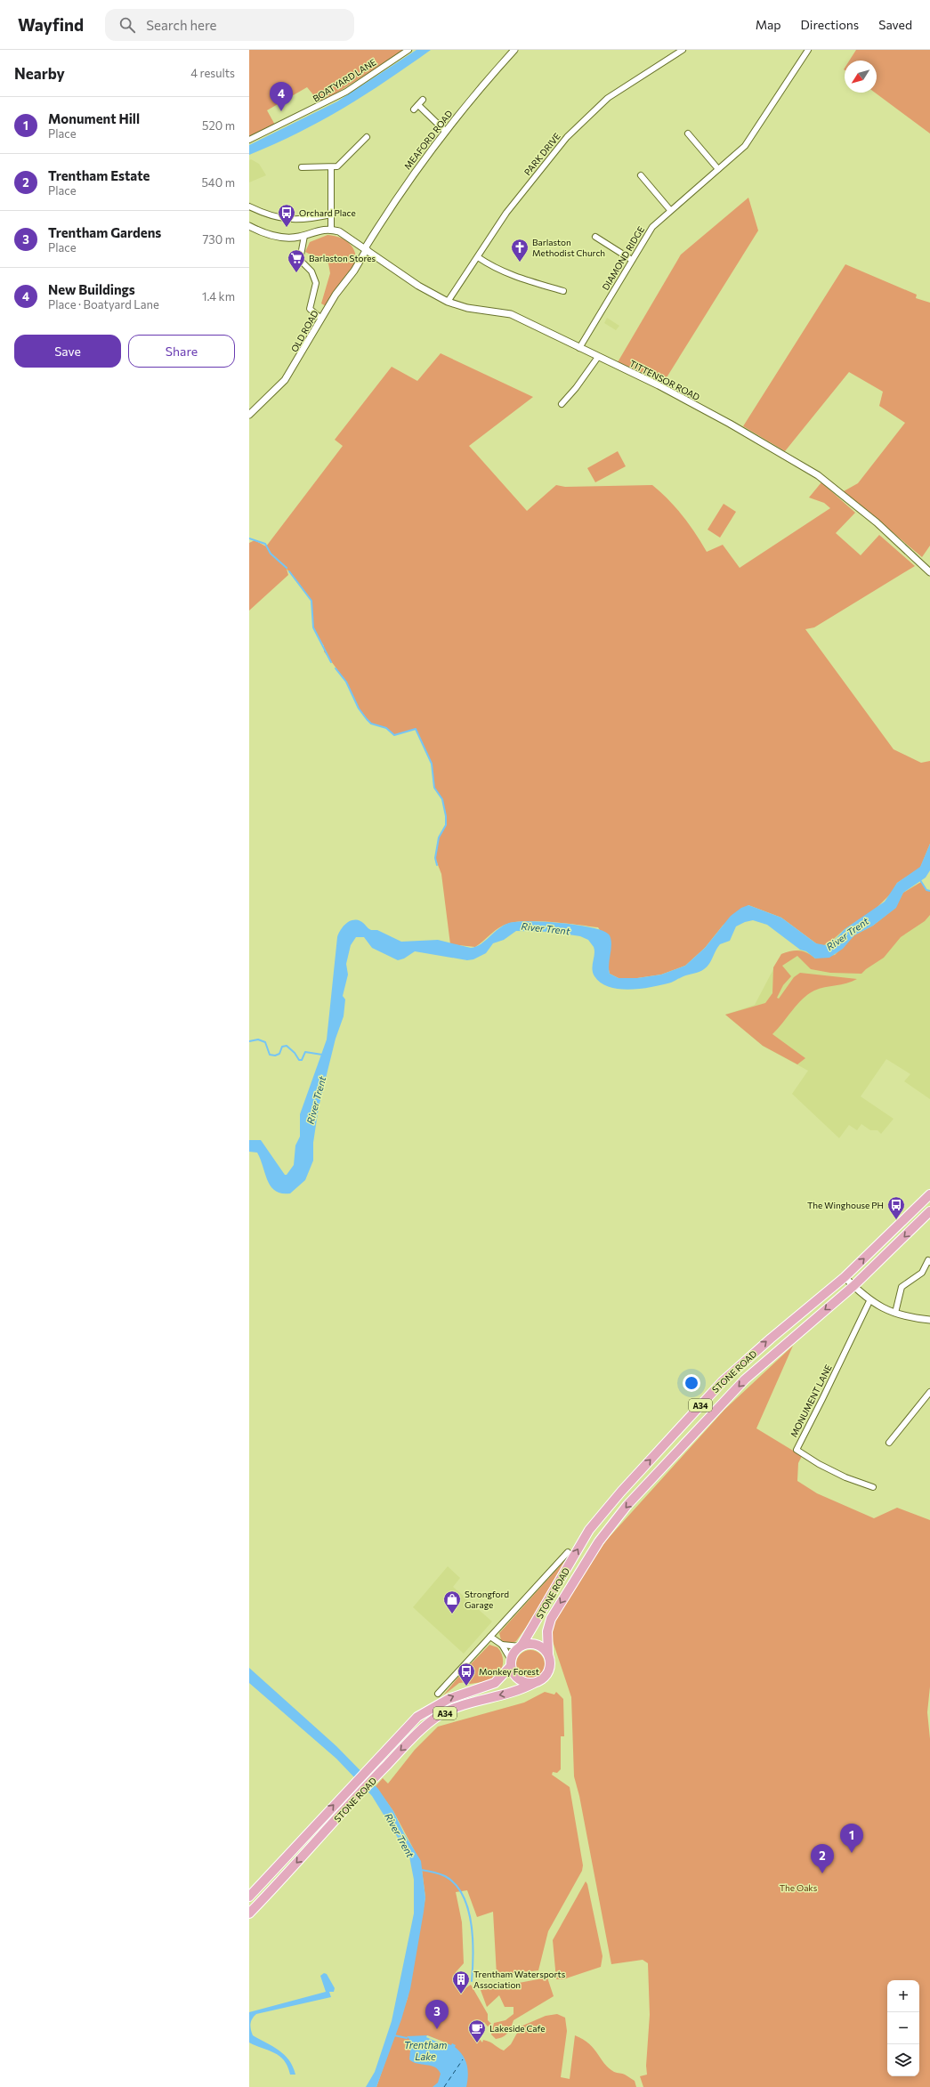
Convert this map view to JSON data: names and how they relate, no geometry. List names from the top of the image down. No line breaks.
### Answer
{"streets":{"highway":["STONE ROAD","A34"],"street":["BOATYARD LANE","MEAFORD ROAD","PARK DRIVE","DIAMOND RIDGE","OLD ROAD","TITTENSOR ROAD","MONUMENT LANE"]},"crossings":[["MEAFORD ROAD","OLD ROAD"],["MEAFORD ROAD","TITTENSOR ROAD"],["PARK DRIVE","TITTENSOR ROAD"],["DIAMOND RIDGE","TITTENSOR ROAD"],["OLD ROAD","TITTENSOR ROAD"]],"water":["River Trent","Trentham Lake"],"parks":["The Oaks"],"places":{"bus stop":["Orchard Place","The Winghouse PH","Monkey Forest"],"church":["Barlaston Methodist Church"],"supermarket":["Barlaston Stores"],"shop":["Strongford Garage"],"building":["Trentham Watersports Association"],"cafe":["Lakeside Cafe"]},"north":"bottom left","page":{"header":"Wayfind","search":"Search here","nav":["Map","Directions","Saved"],"heading":["Nearby","4 results"],"pins":["4","1","2","3"],"list":[{"mark":"1","name":"Monument Hill","note":"Place","value":"520 m"},{"mark":"2","name":"Trentham Estate","note":"Place","value":"540 m"},{"mark":"3","name":"Trentham Gardens","note":"Place","value":"730 m"},{"mark":"4","name":"New Buildings","note":"Place · Boatyard Lane","value":"1.4 km"}],"buttons":["Save","Share"],"map_buttons":["+","−"]}}
